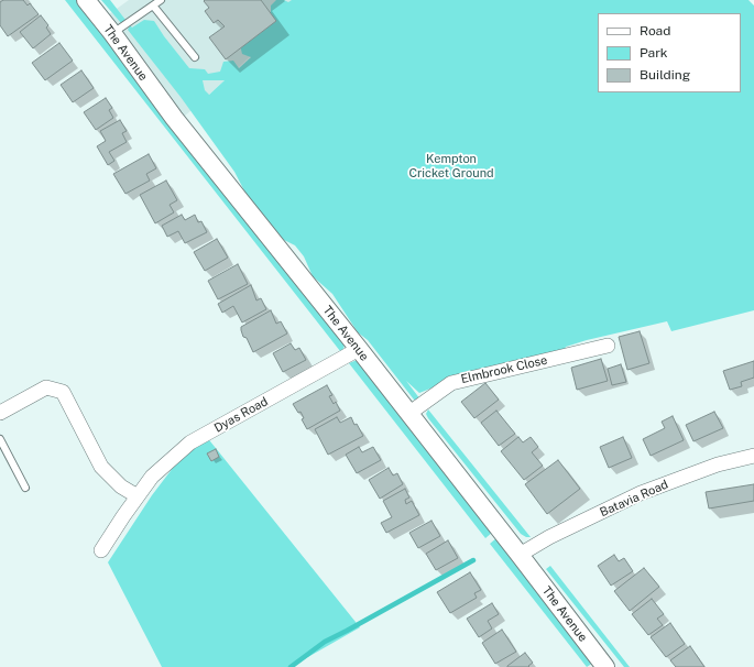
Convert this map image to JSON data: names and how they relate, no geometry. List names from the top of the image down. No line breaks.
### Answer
{"streets":{"street":["The Avenue","Elmbrook Close","Dyas Road","Batavia Road"]},"crossings":[["The Avenue","Elmbrook Close"],["The Avenue","Dyas Road"],["The Avenue","Batavia Road"]],"parks":["Kempton Cricket Ground"],"legend":["Road","Park","Building"]}
